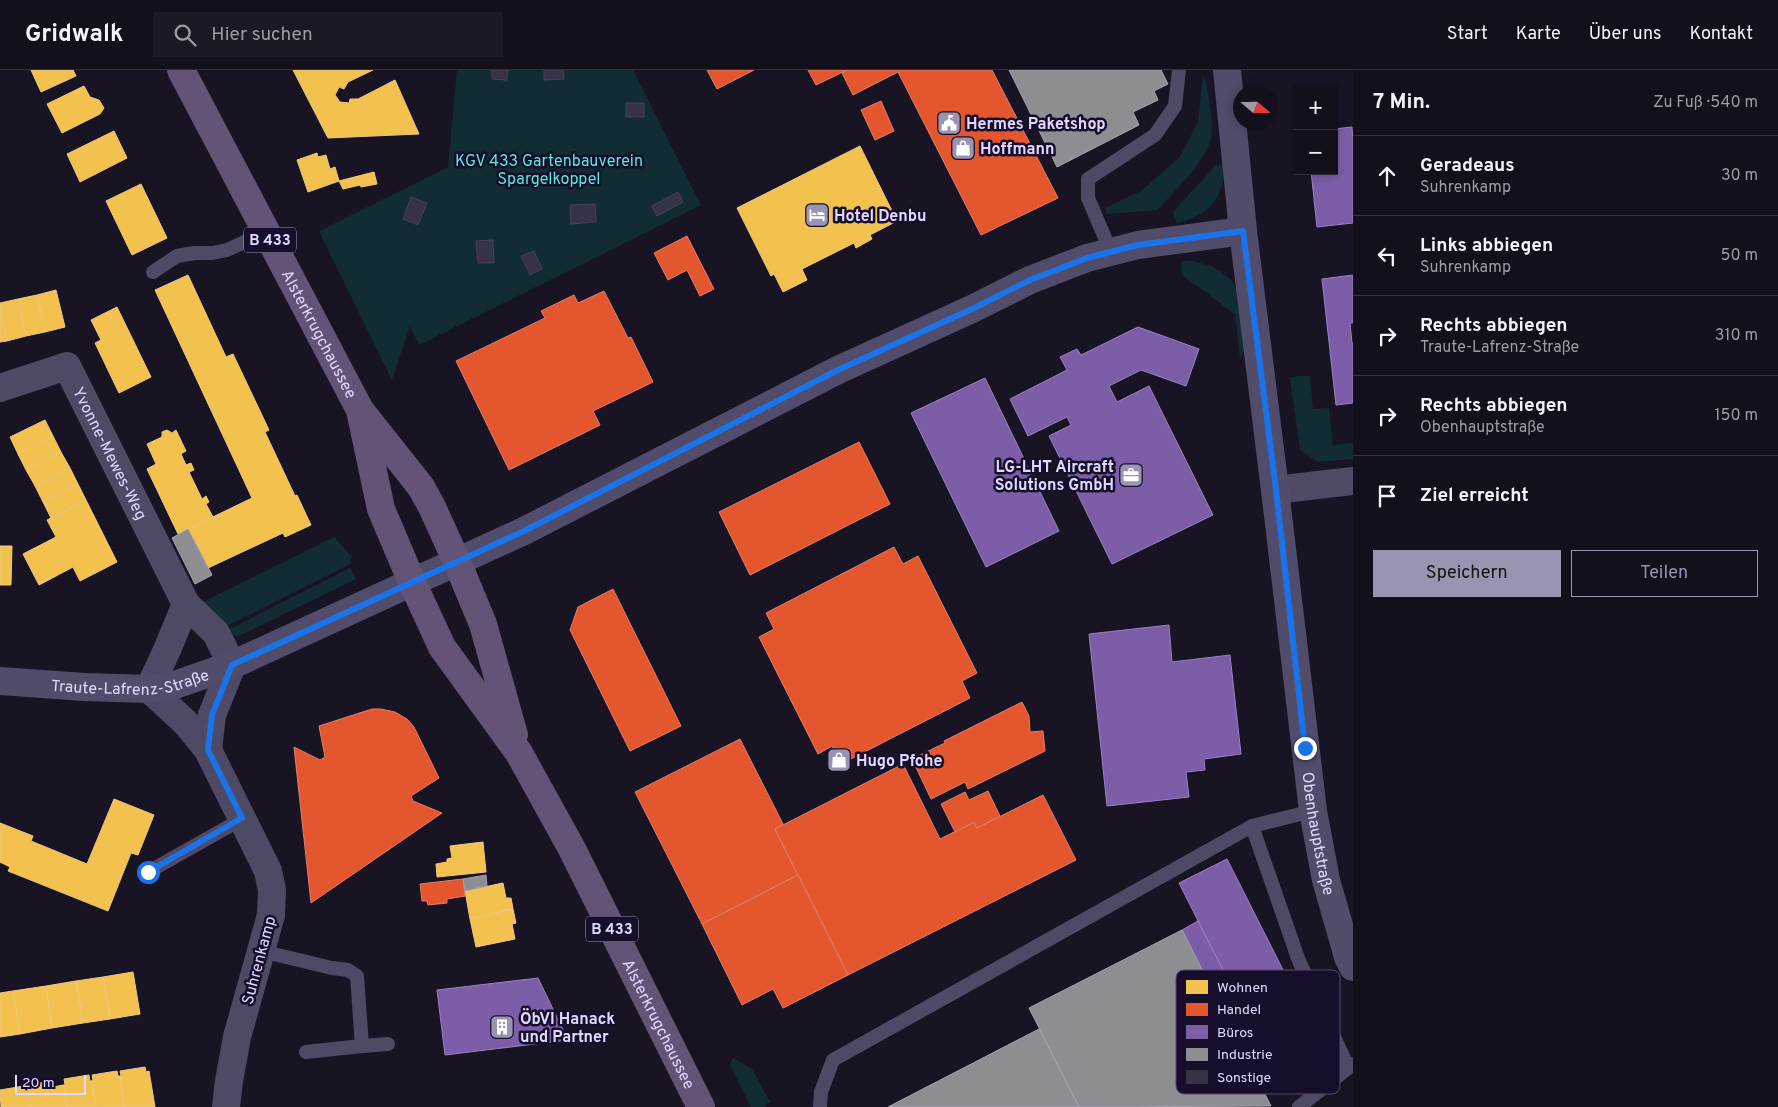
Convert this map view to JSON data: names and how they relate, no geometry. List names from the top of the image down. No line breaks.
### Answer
{"streets":{"main road":["B 433","Alsterkrugchaussee"],"street":["Yvonne-Mewes-Weg","Traute-Lafrenz-Straße","Obenhauptstraße","Suhrenkamp"]},"crossings":[["Alsterkrugchaussee","Traute-Lafrenz-Straße"],["Yvonne-Mewes-Weg","Traute-Lafrenz-Straße"],["Traute-Lafrenz-Straße","Obenhauptstraße"],["Traute-Lafrenz-Straße","Suhrenkamp"]],"parks":["KGV 433 Gartenbauverein Spargelkoppel"],"places":{"public building":["Hermes Paketshop"],"shop":["Hoffmann","Hugo Pfohe"],"hotel":["Hotel Denbu"],"office":["LG-LHT Aircraft Solutions GmbH"],"building":["ÖbVI Hanack und Partner"]},"legend":["Wohnen","Handel","Büros","Industrie","Sonstige"],"scale_bar":"20 m","north":"right","page":{"header":"Gridwalk","search":"Hier suchen","nav":["Start","Karte","Über uns","Kontakt"],"heading":["7 Min.","Zu Fuß · 540 m"],"map_buttons":["+","−"],"list":[["Geradeaus","Suhrenkamp","30 m"],["Links abbiegen","Suhrenkamp","50 m"],["Rechts abbiegen","Traute-Lafrenz-Straße","310 m"],["Rechts abbiegen","Obenhauptstraße","150 m"],"Ziel erreicht"],"buttons":["Speichern","Teilen"],"scale":"20 m"}}
